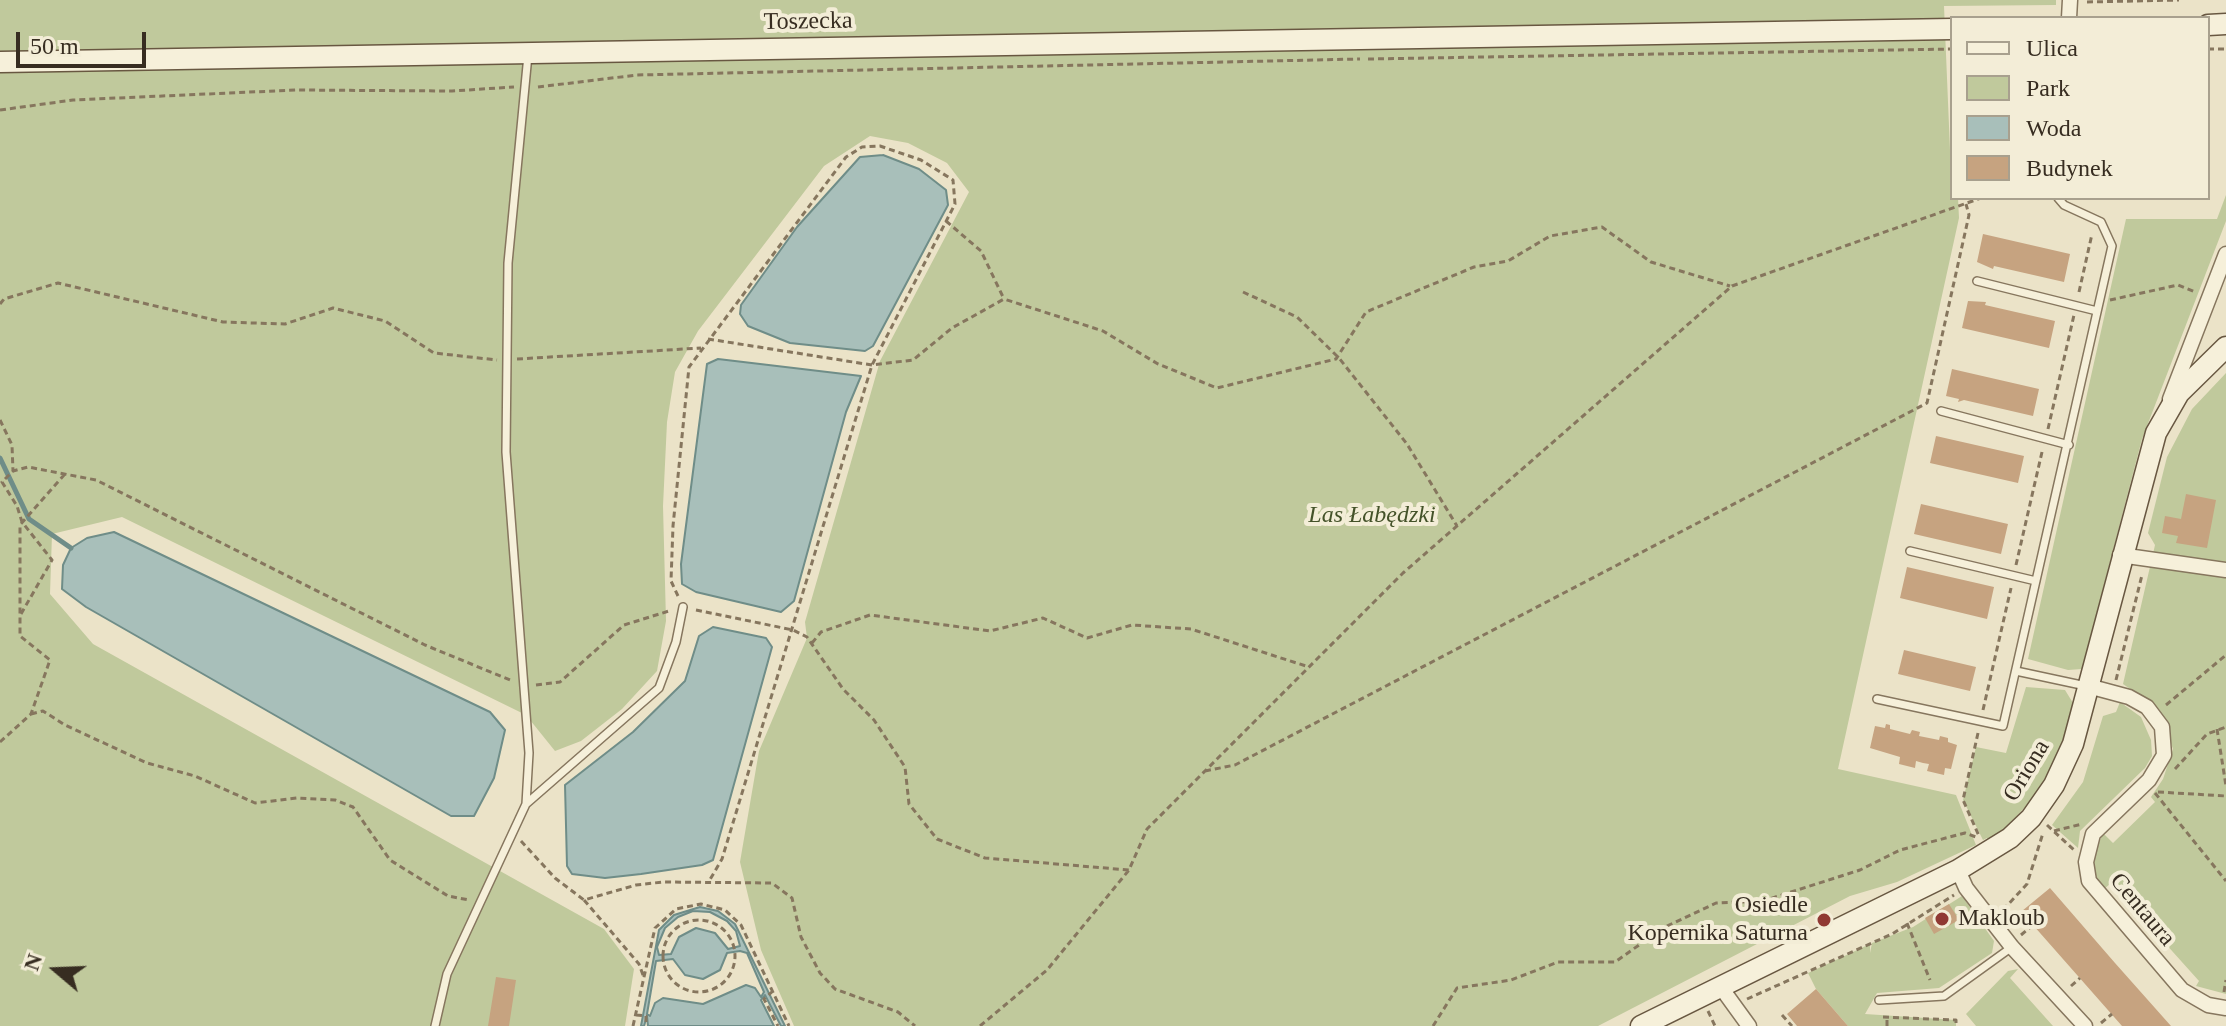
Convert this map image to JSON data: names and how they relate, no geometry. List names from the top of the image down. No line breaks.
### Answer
{"streets":{"main road":["Toszecka","Oriona"],"street":["Centaura"]},"crossings":[["Oriona","Centaura"]],"parks":["Las Łabędzki"],"places":["Makloub","Osiedle Kopernika Saturna"],"legend":["Ulica","Park","Woda","Budynek"],"scale_bar":"50 m","north":"left"}
